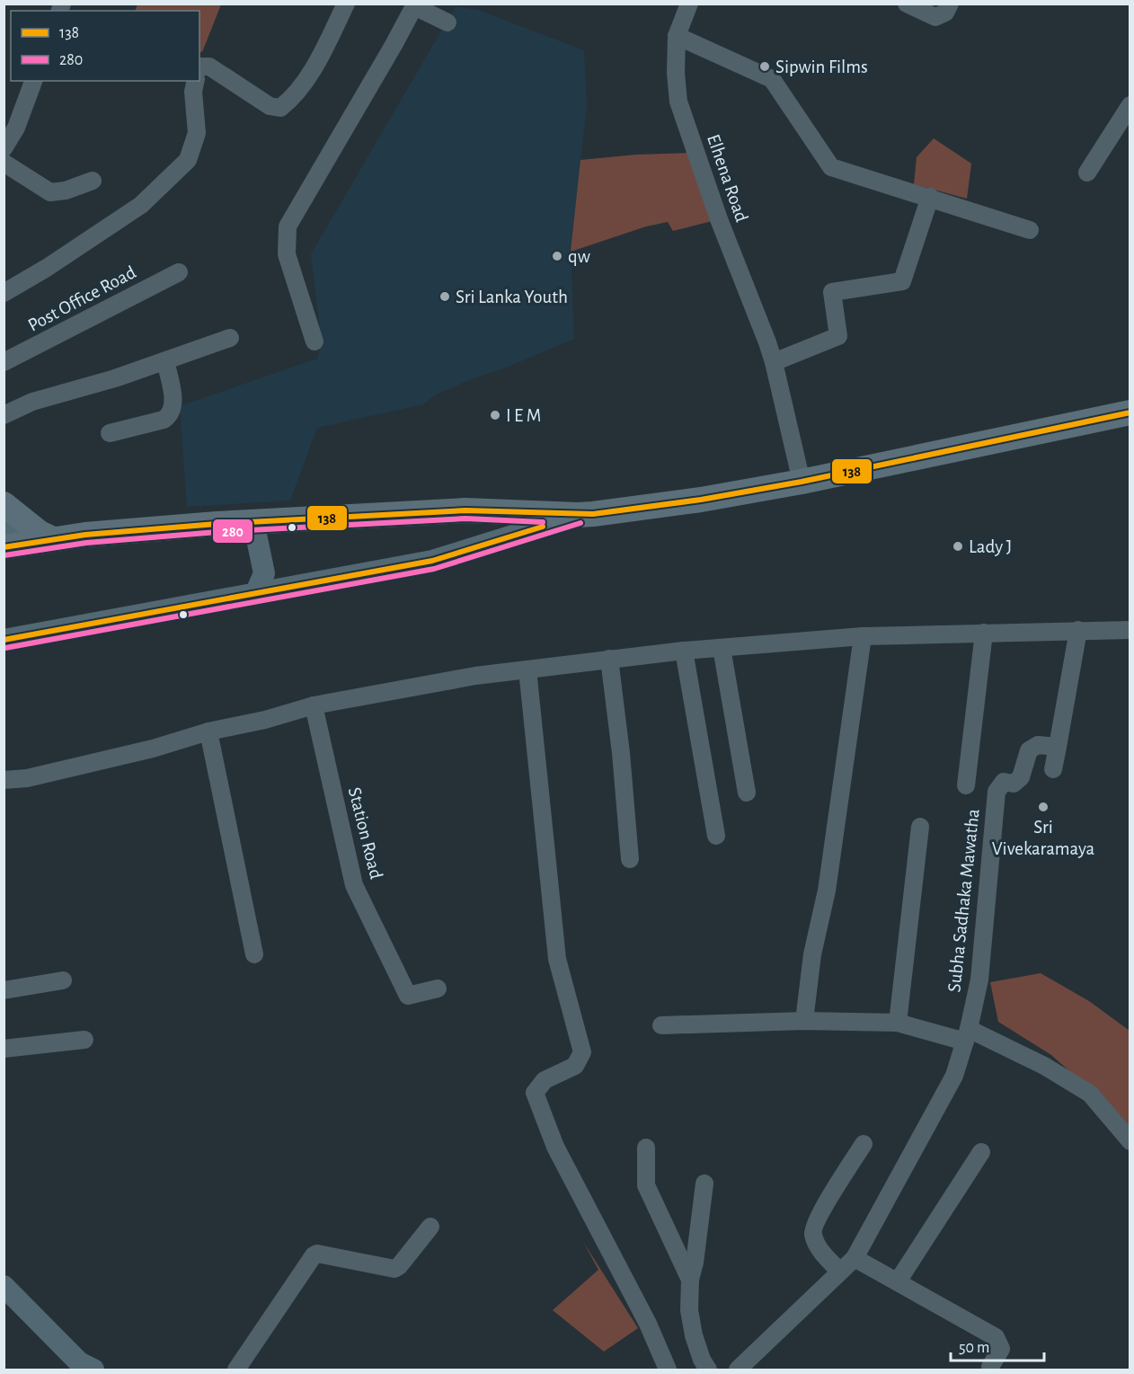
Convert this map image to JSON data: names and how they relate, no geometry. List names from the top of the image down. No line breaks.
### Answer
{"streets":{"street":["Elhena Road","Post Office Road","Station Road","Subha Sadhaka Mawatha"]},"places":["Sipwin Films","qw","Sri Lanka Youth","I E M","Lady J","Sri Vivekaramaya"],"lines":["transit line 138","transit line 280"],"legend":["138","280"],"scale_bar":"50 m"}
